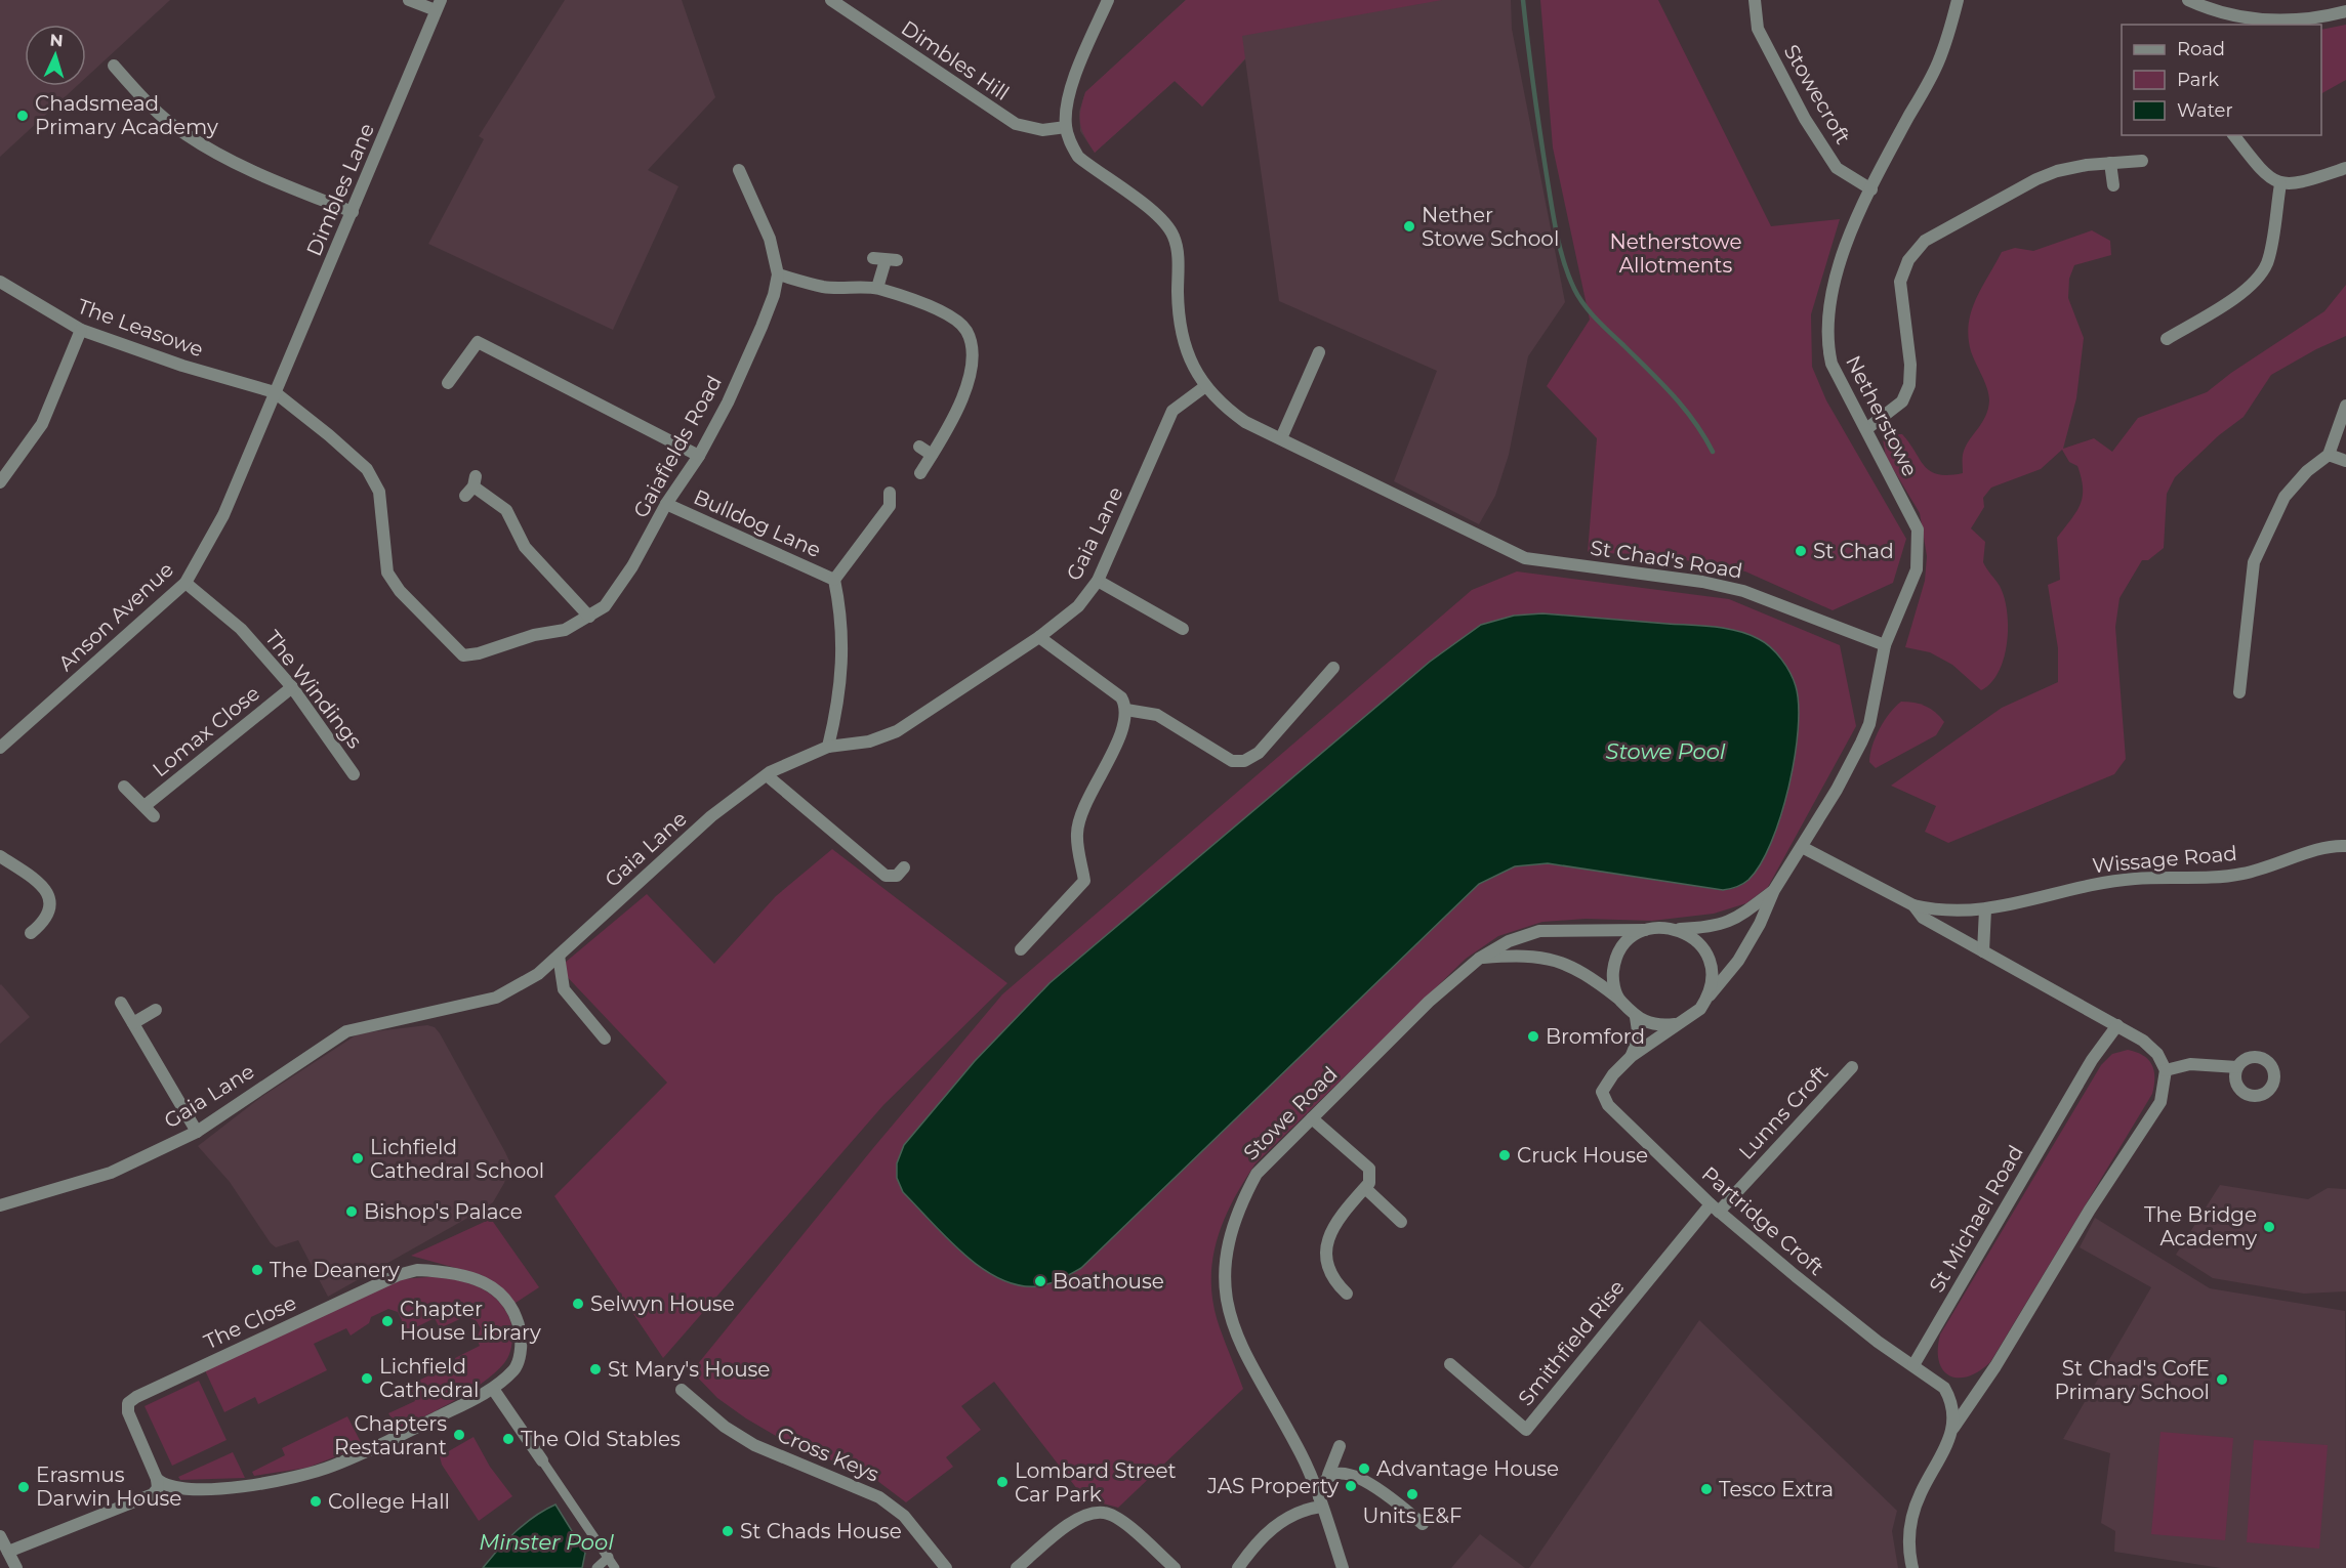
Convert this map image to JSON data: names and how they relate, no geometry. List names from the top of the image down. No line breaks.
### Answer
{"streets":{"street":["Dimbles Hill","Stowecroft","Dimbles Lane","The Leasowe","Netherstowe","Gaiafields Road","Bulldog Lane","Gaia Lane","St Chad's Road","Anson Avenue","The Windings","Lomax Close","Wissage Road","Lunns Croft","Stowe Road","St Michael Road","Partridge Croft","The Close","Smithfield Rise","Cross Keys"]},"crossings":[["Dimbles Hill","St Chad's Road"],["Stowecroft","Netherstowe"],["Dimbles Lane","The Leasowe"],["Dimbles Lane","Gaiafields Road"],["Dimbles Lane","Anson Avenue"],["The Leasowe","Gaiafields Road"],["The Leasowe","Anson Avenue"],["Netherstowe","St Chad's Road"],["Gaiafields Road","Bulldog Lane"],["Gaiafields Road","Anson Avenue"],["Bulldog Lane","Gaia Lane"],["Gaia Lane","St Chad's Road"],["Anson Avenue","The Windings"],["The Windings","Lomax Close"],["Lunns Croft","Partridge Croft"],["Lunns Croft","Smithfield Rise"],["St Michael Road","Partridge Croft"],["Partridge Croft","Smithfield Rise"]],"water":["Stowe Pool","Minster Pool"],"parks":["Netherstowe Allotments"],"places":["Chadsmead Primary Academy","Nether Stowe School","St Chad","Bromford","Cruck House","Lichfield Cathedral School","Bishop's Palace","The Bridge Academy","The Deanery","Boathouse","Selwyn House","Chapter House Library","St Mary's House","Lichfield Cathedral","St Chad's CofE Primary School","Chapters Restaurant","The Old Stables","Advantage House","Lombard Street Car Park","JAS Property","Erasmus Darwin House","Tesco Extra","Units E&F","College Hall","St Chads House"],"legend":["Road","Park","Water"],"north":"top"}
